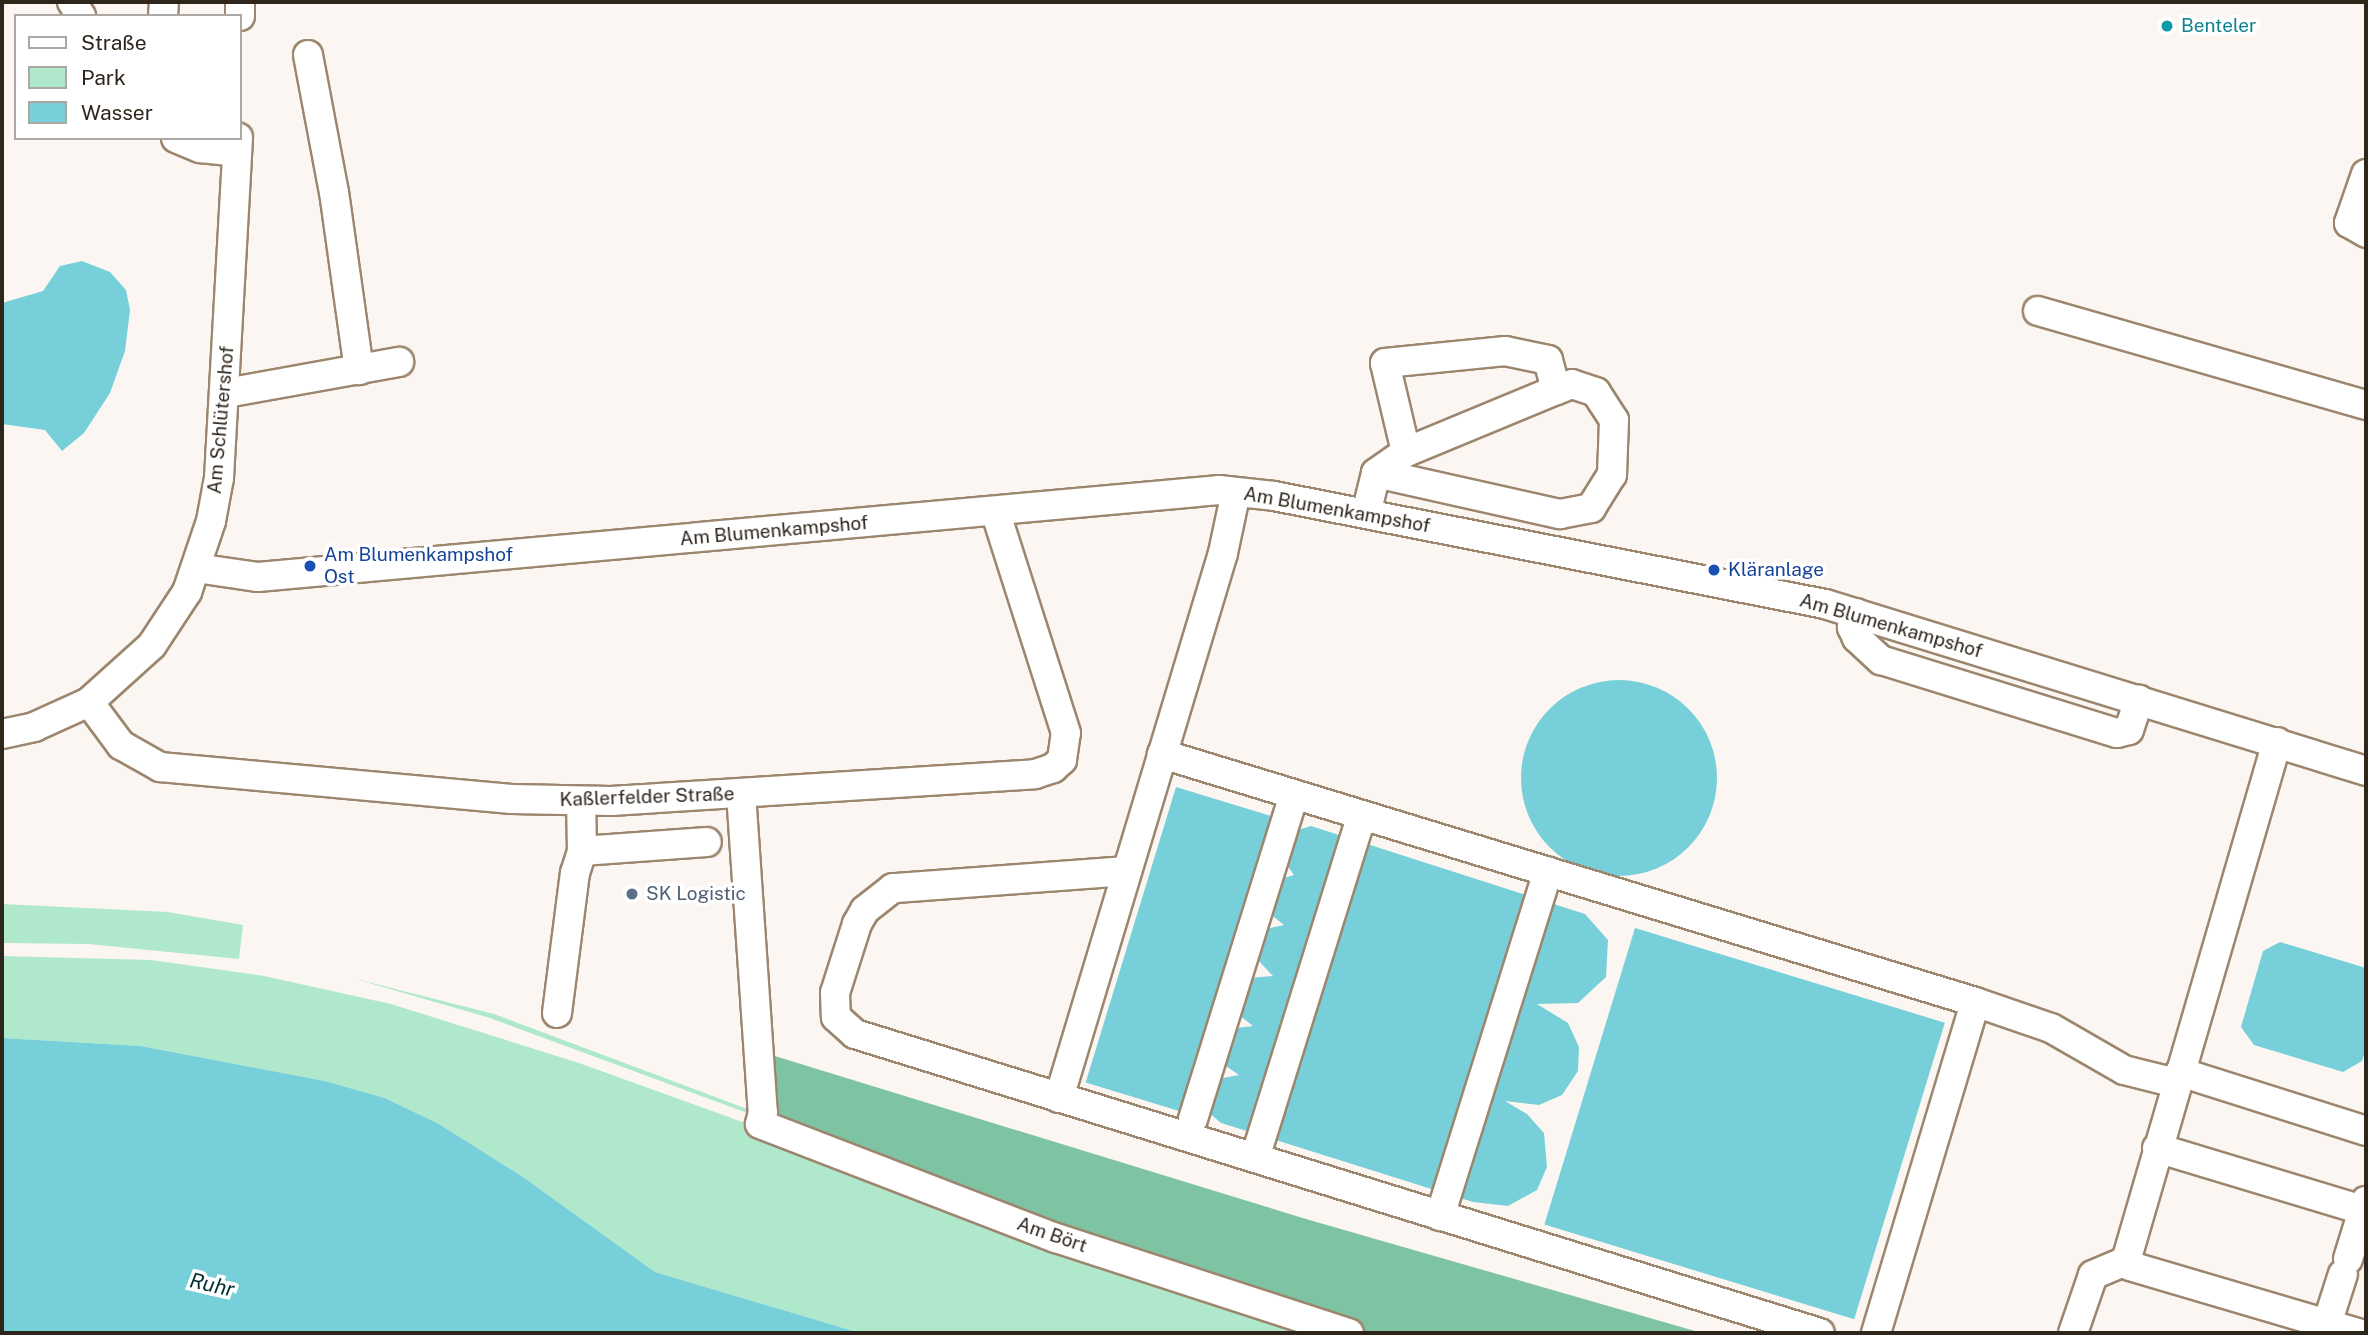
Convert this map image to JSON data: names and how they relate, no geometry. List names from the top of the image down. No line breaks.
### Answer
{"streets":{"street":["Am Schlütershof","Am Blumenkampshof","Kaßlerfelder Straße","Am Bört"]},"crossings":[["Am Schlütershof","Am Blumenkampshof"],["Am Schlütershof","Kaßlerfelder Straße"],["Am Blumenkampshof","Kaßlerfelder Straße"],["Kaßlerfelder Straße","Am Bört"]],"water":["Ruhr"],"places":["Benteler","Am Blumenkampshof Ost","Kläranlage","SK Logistic"],"legend":["Straße","Park","Wasser"]}
